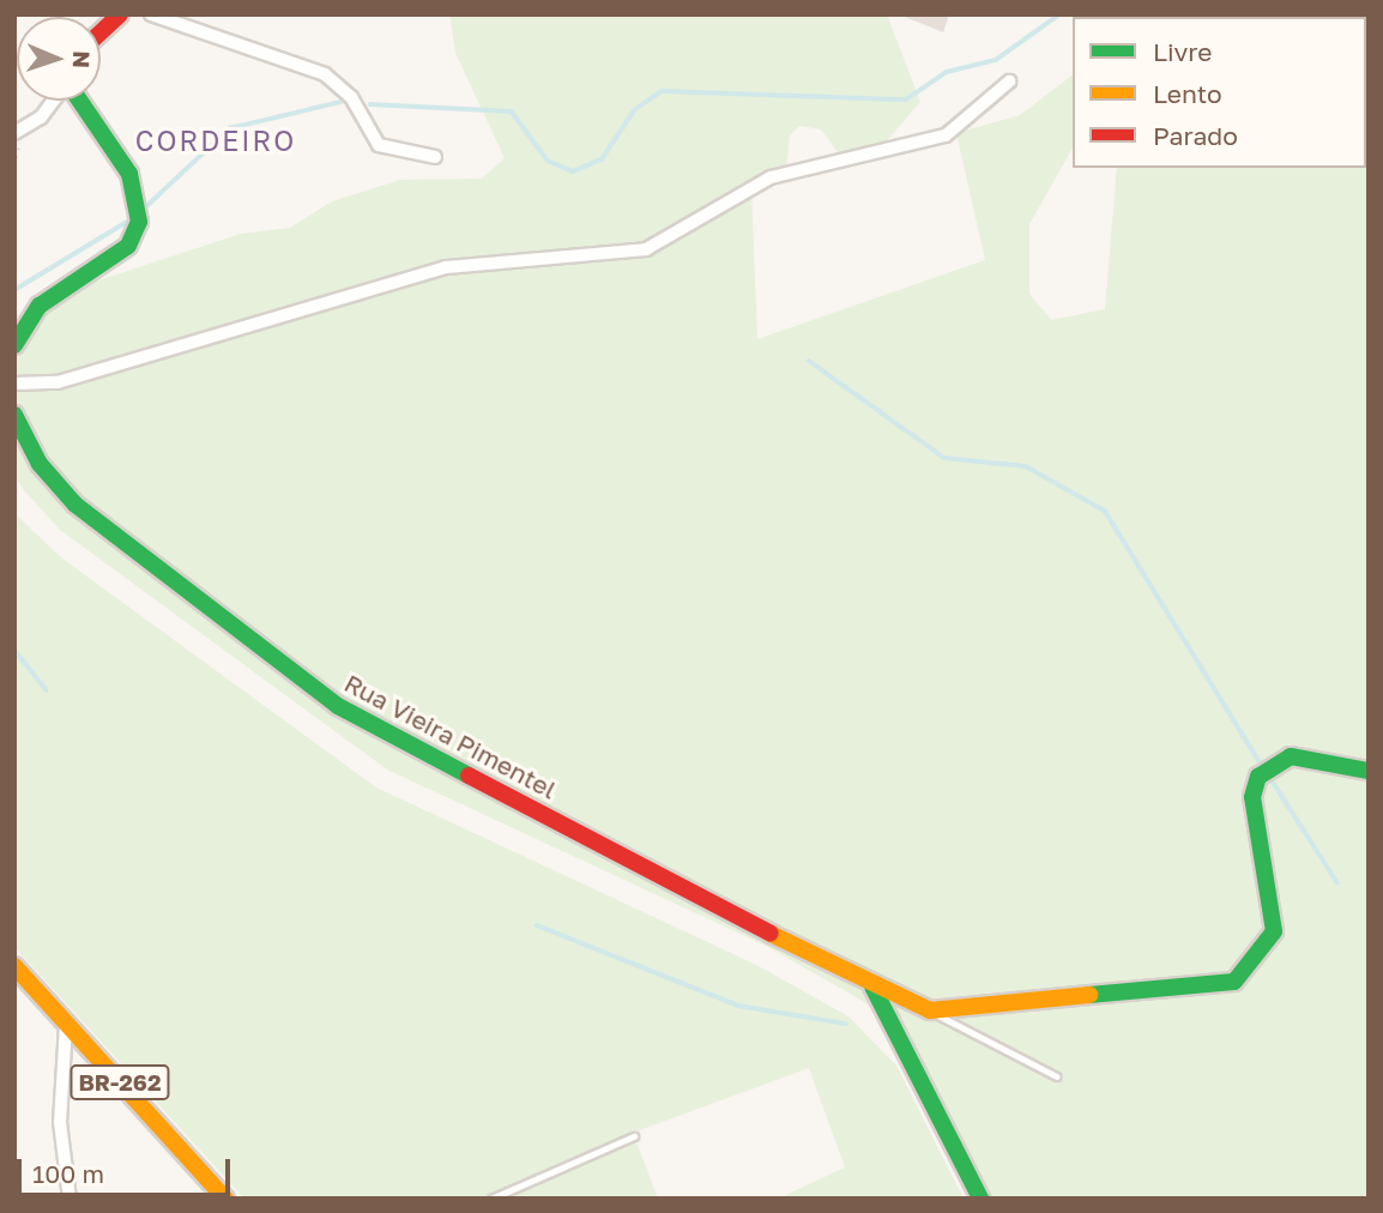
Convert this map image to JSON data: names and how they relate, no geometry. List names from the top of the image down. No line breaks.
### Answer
{"streets":{"main road":["Rua Vieira Pimentel","BR-262"]},"districts":["CORDEIRO"],"legend":["Livre","Lento","Parado"],"scale_bar":"100 m","north":"right"}
